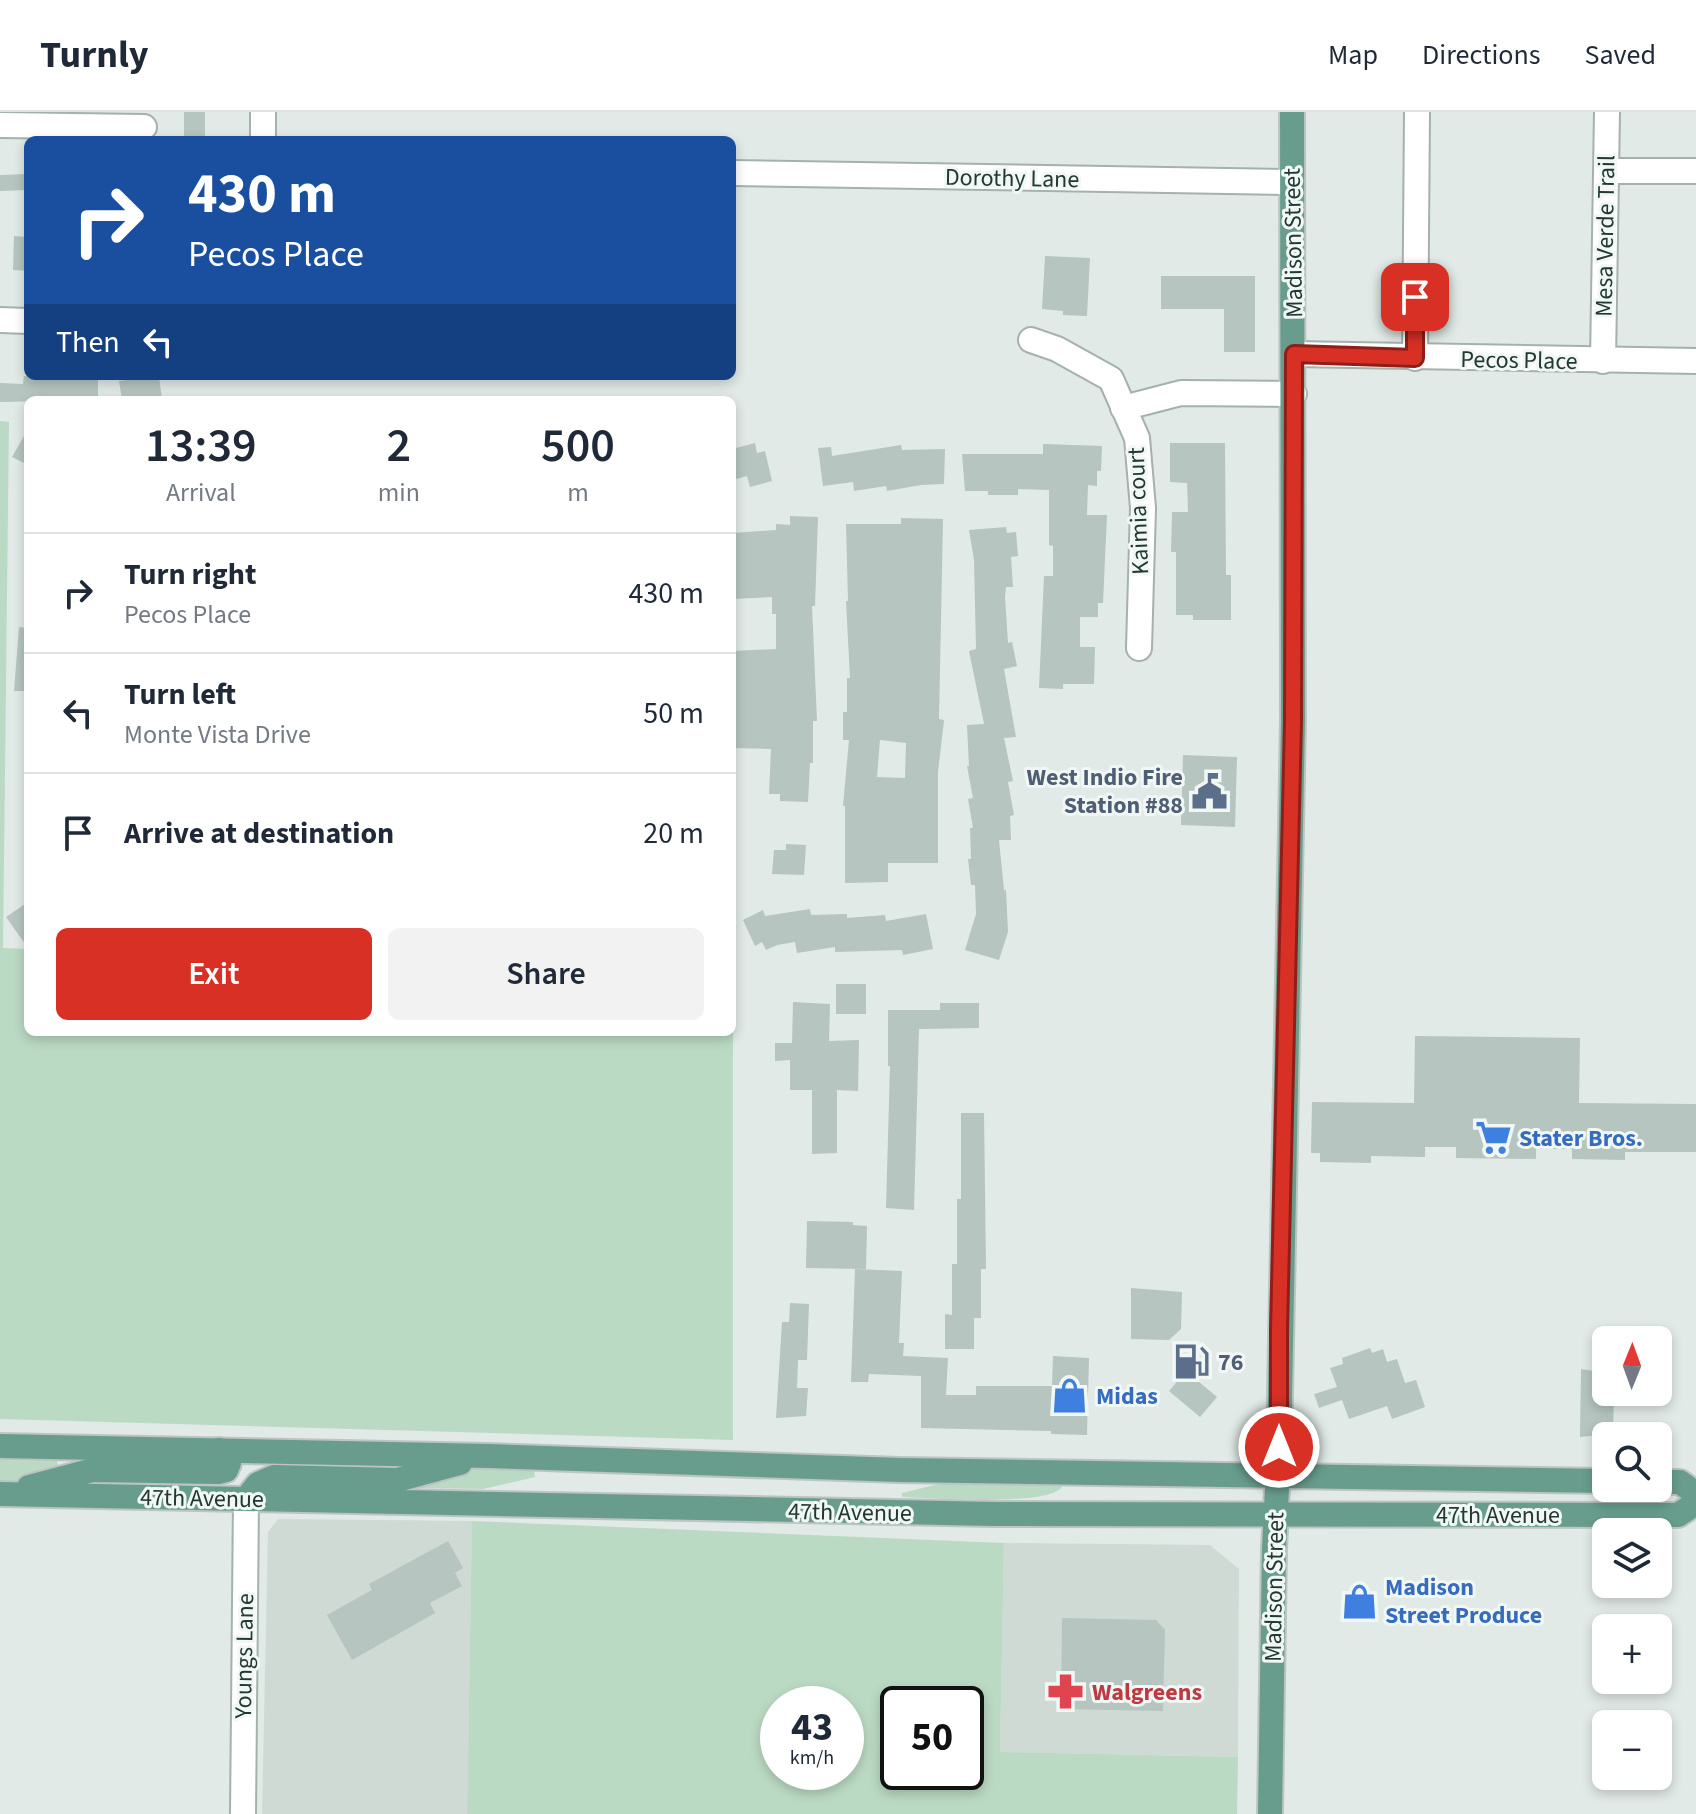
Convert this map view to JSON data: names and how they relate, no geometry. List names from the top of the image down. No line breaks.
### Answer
{"streets":{"main road":["Madison Street","47th Avenue"],"street":["Dorothy Lane","Mesa Verde Trail","Pecos Place","Kaimia court","Youngs Lane"]},"crossings":[["Dorothy Lane","Madison Street"],["Mesa Verde Trail","Pecos Place"],["Madison Street","Pecos Place"],["Madison Street","47th Avenue"],["47th Avenue","Youngs Lane"]],"places":{"public building":["West Indio Fire Station #88"],"supermarket":["Stater Bros."],"fuel station":["76"],"shop":["Midas","Madison Street Produce"],"pharmacy":["Walgreens"]},"north":"top","page":{"header":"Turnly","nav":["Map","Directions","Saved"],"turn":["430 m","Pecos Place"],"then":"Then","eta":["13:39","Arrival","2","min","500","m"],"list":[{"name":"Turn right","note":"Pecos Place","value":"430 m"},{"name":"Turn left","note":"Monte Vista Drive","value":"50 m"},{"name":"Arrive at destination","value":"20 m"}],"buttons":["Exit","Share"],"map_buttons":["+","−"],"speed":"43 km/h","limit":"50"}}
